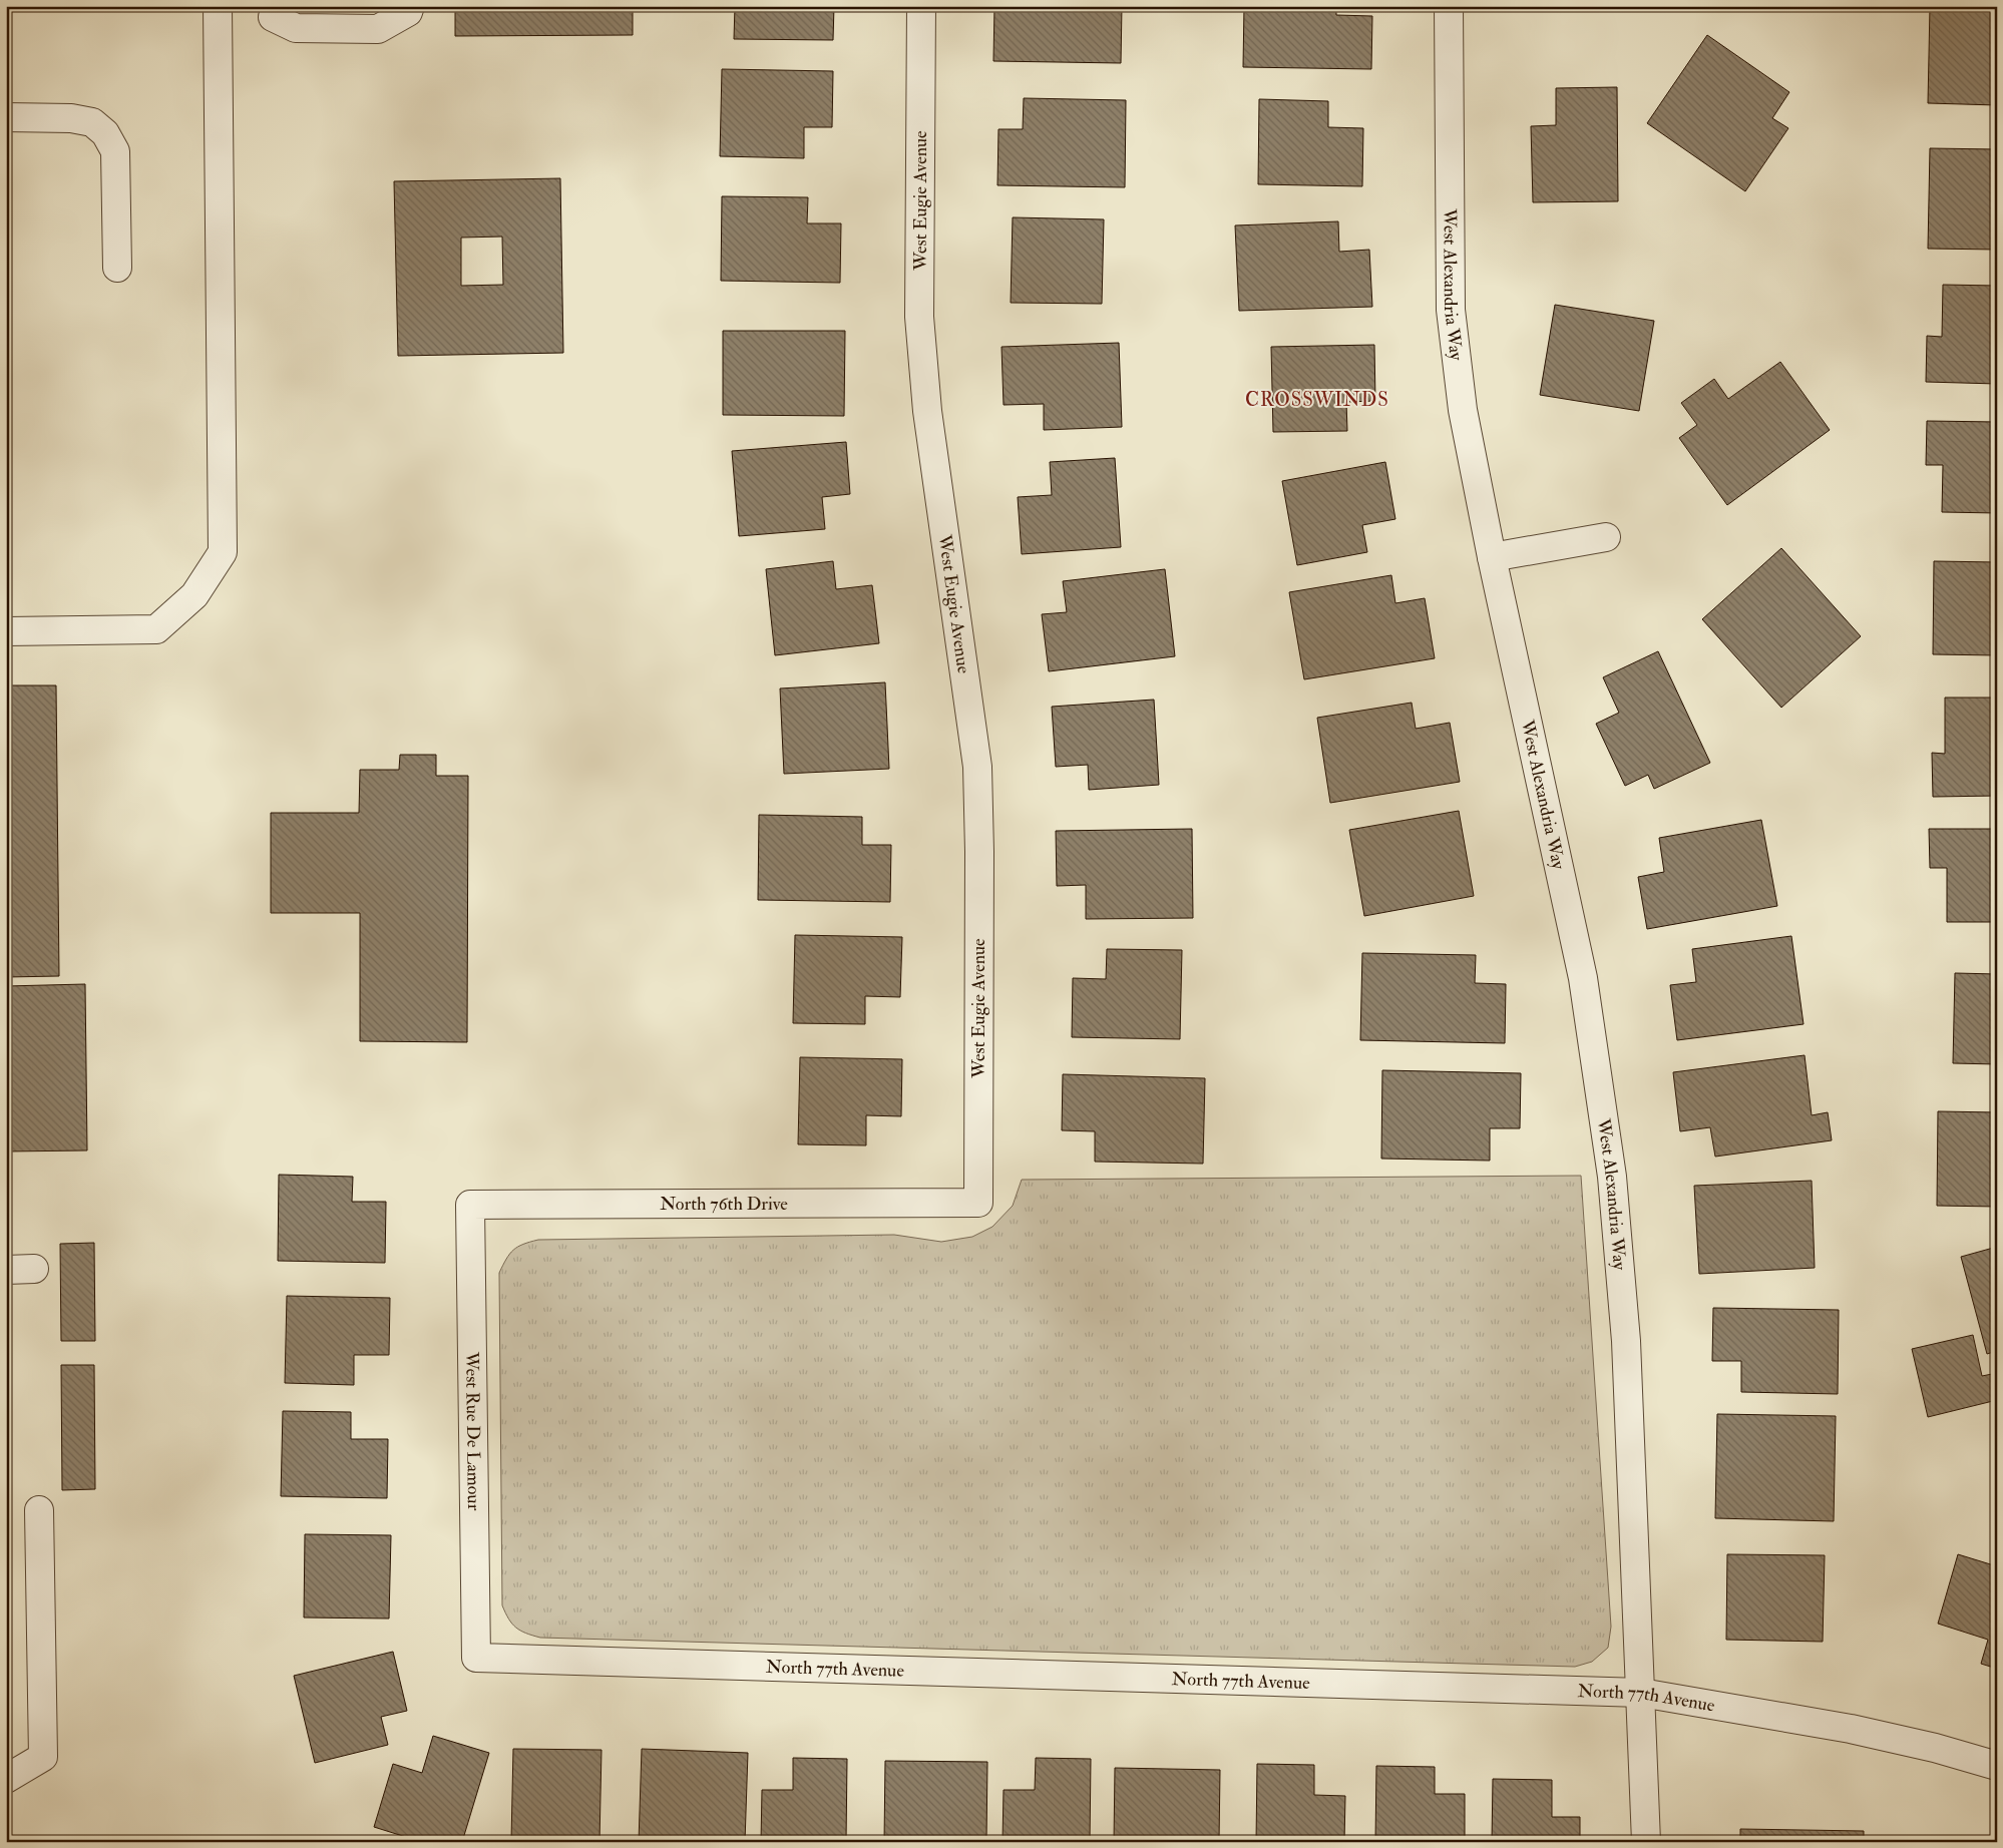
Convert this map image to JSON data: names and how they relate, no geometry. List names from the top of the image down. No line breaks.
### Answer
{"streets":{"street":["West Eugie Avenue","West Alexandria Way","North 76th Drive","West Rue De Lamour","North 77th Avenue"]},"crossings":[["West Eugie Avenue","North 76th Drive"],["West Alexandria Way","North 77th Avenue"],["North 76th Drive","West Rue De Lamour"],["West Rue De Lamour","North 77th Avenue"]],"districts":["CROSSWINDS"]}
